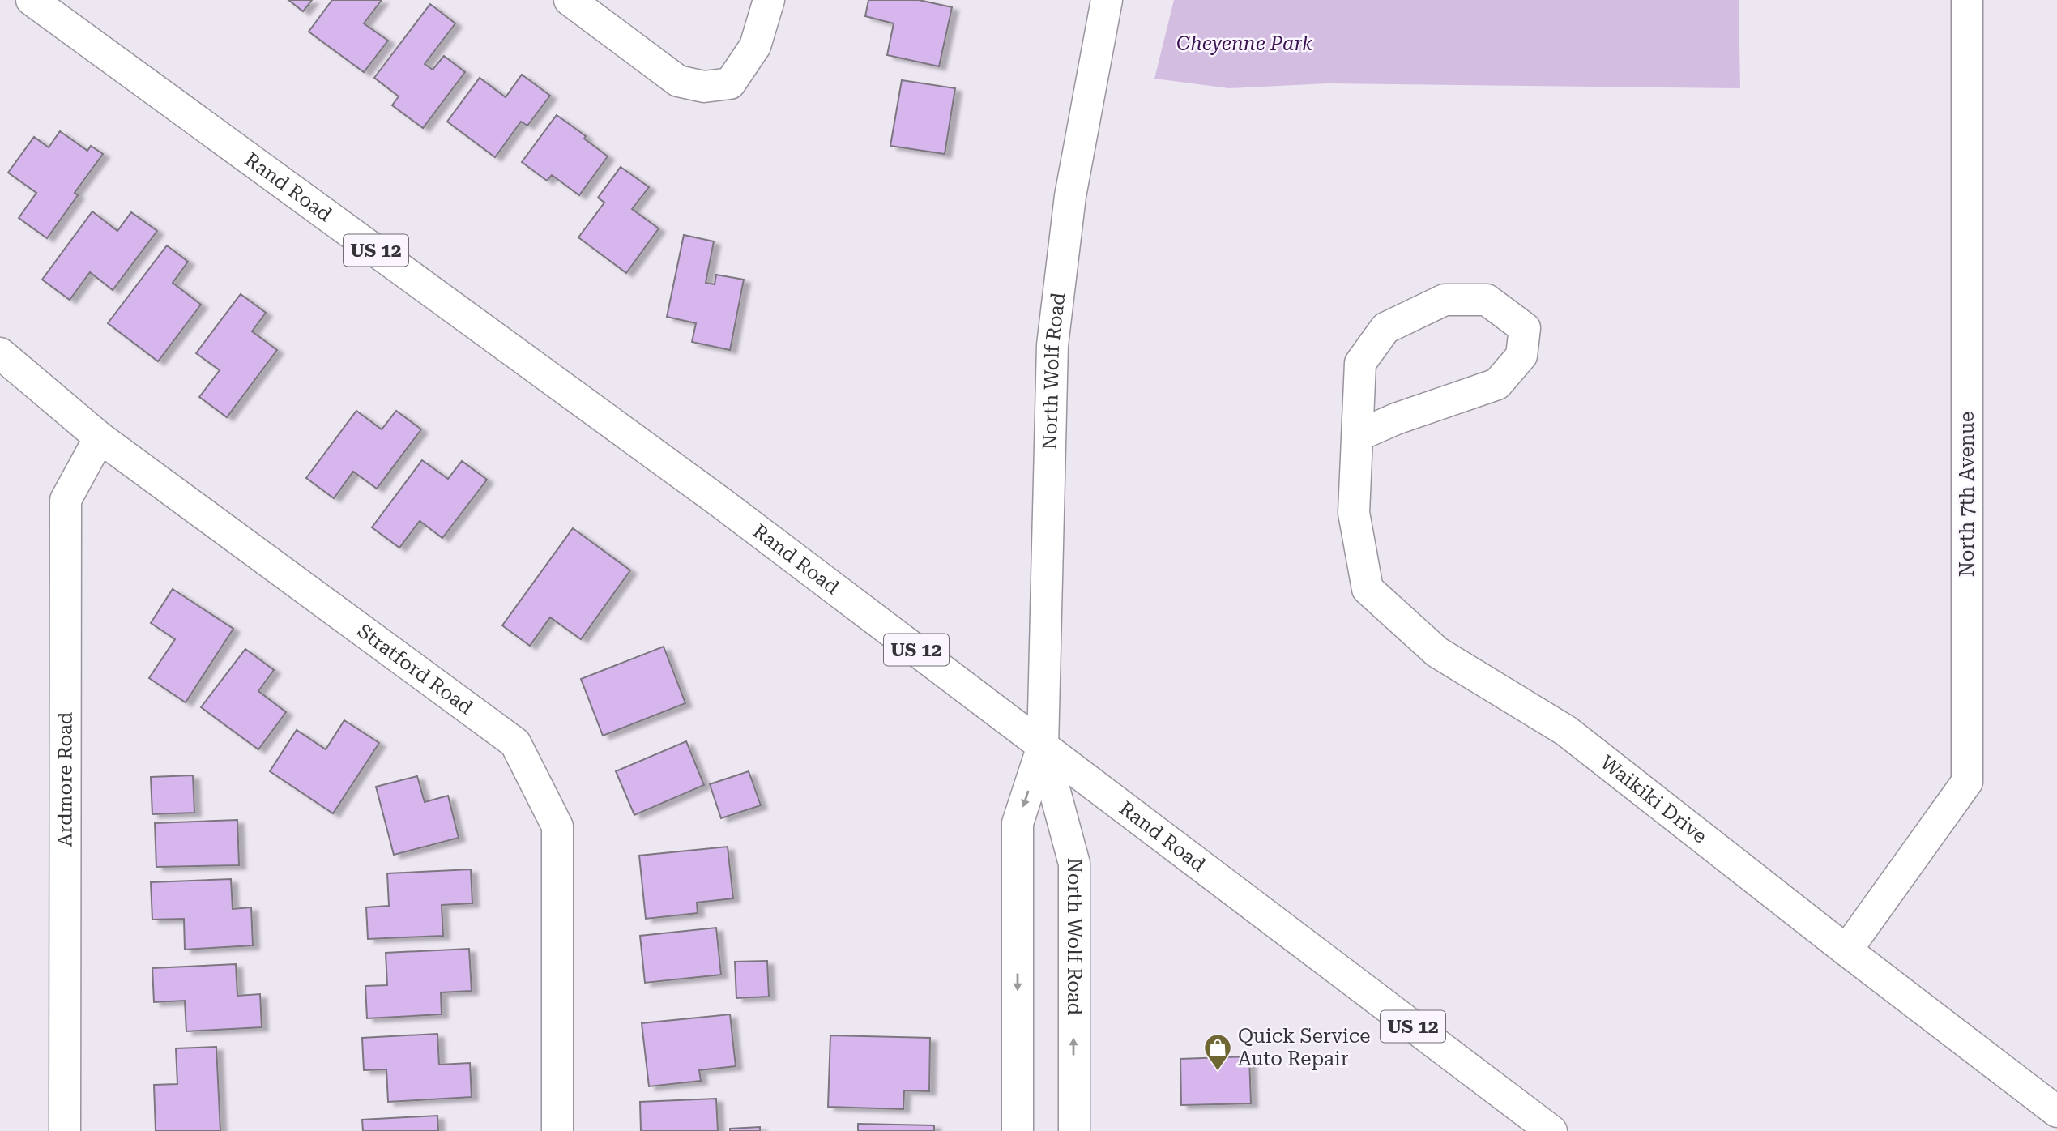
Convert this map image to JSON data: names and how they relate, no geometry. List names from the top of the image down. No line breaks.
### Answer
{"streets":{"street":["Rand Road","US 12","North Wolf Road","North 7th Avenue","Stratford Road","Ardmore Road","Waikiki Drive"]},"crossings":[["Rand Road","North Wolf Road"],["North 7th Avenue","Waikiki Drive"],["Stratford Road","Ardmore Road"]],"parks":["Cheyenne Park"],"places":{"shop":["Quick Service Auto Repair"]}}
